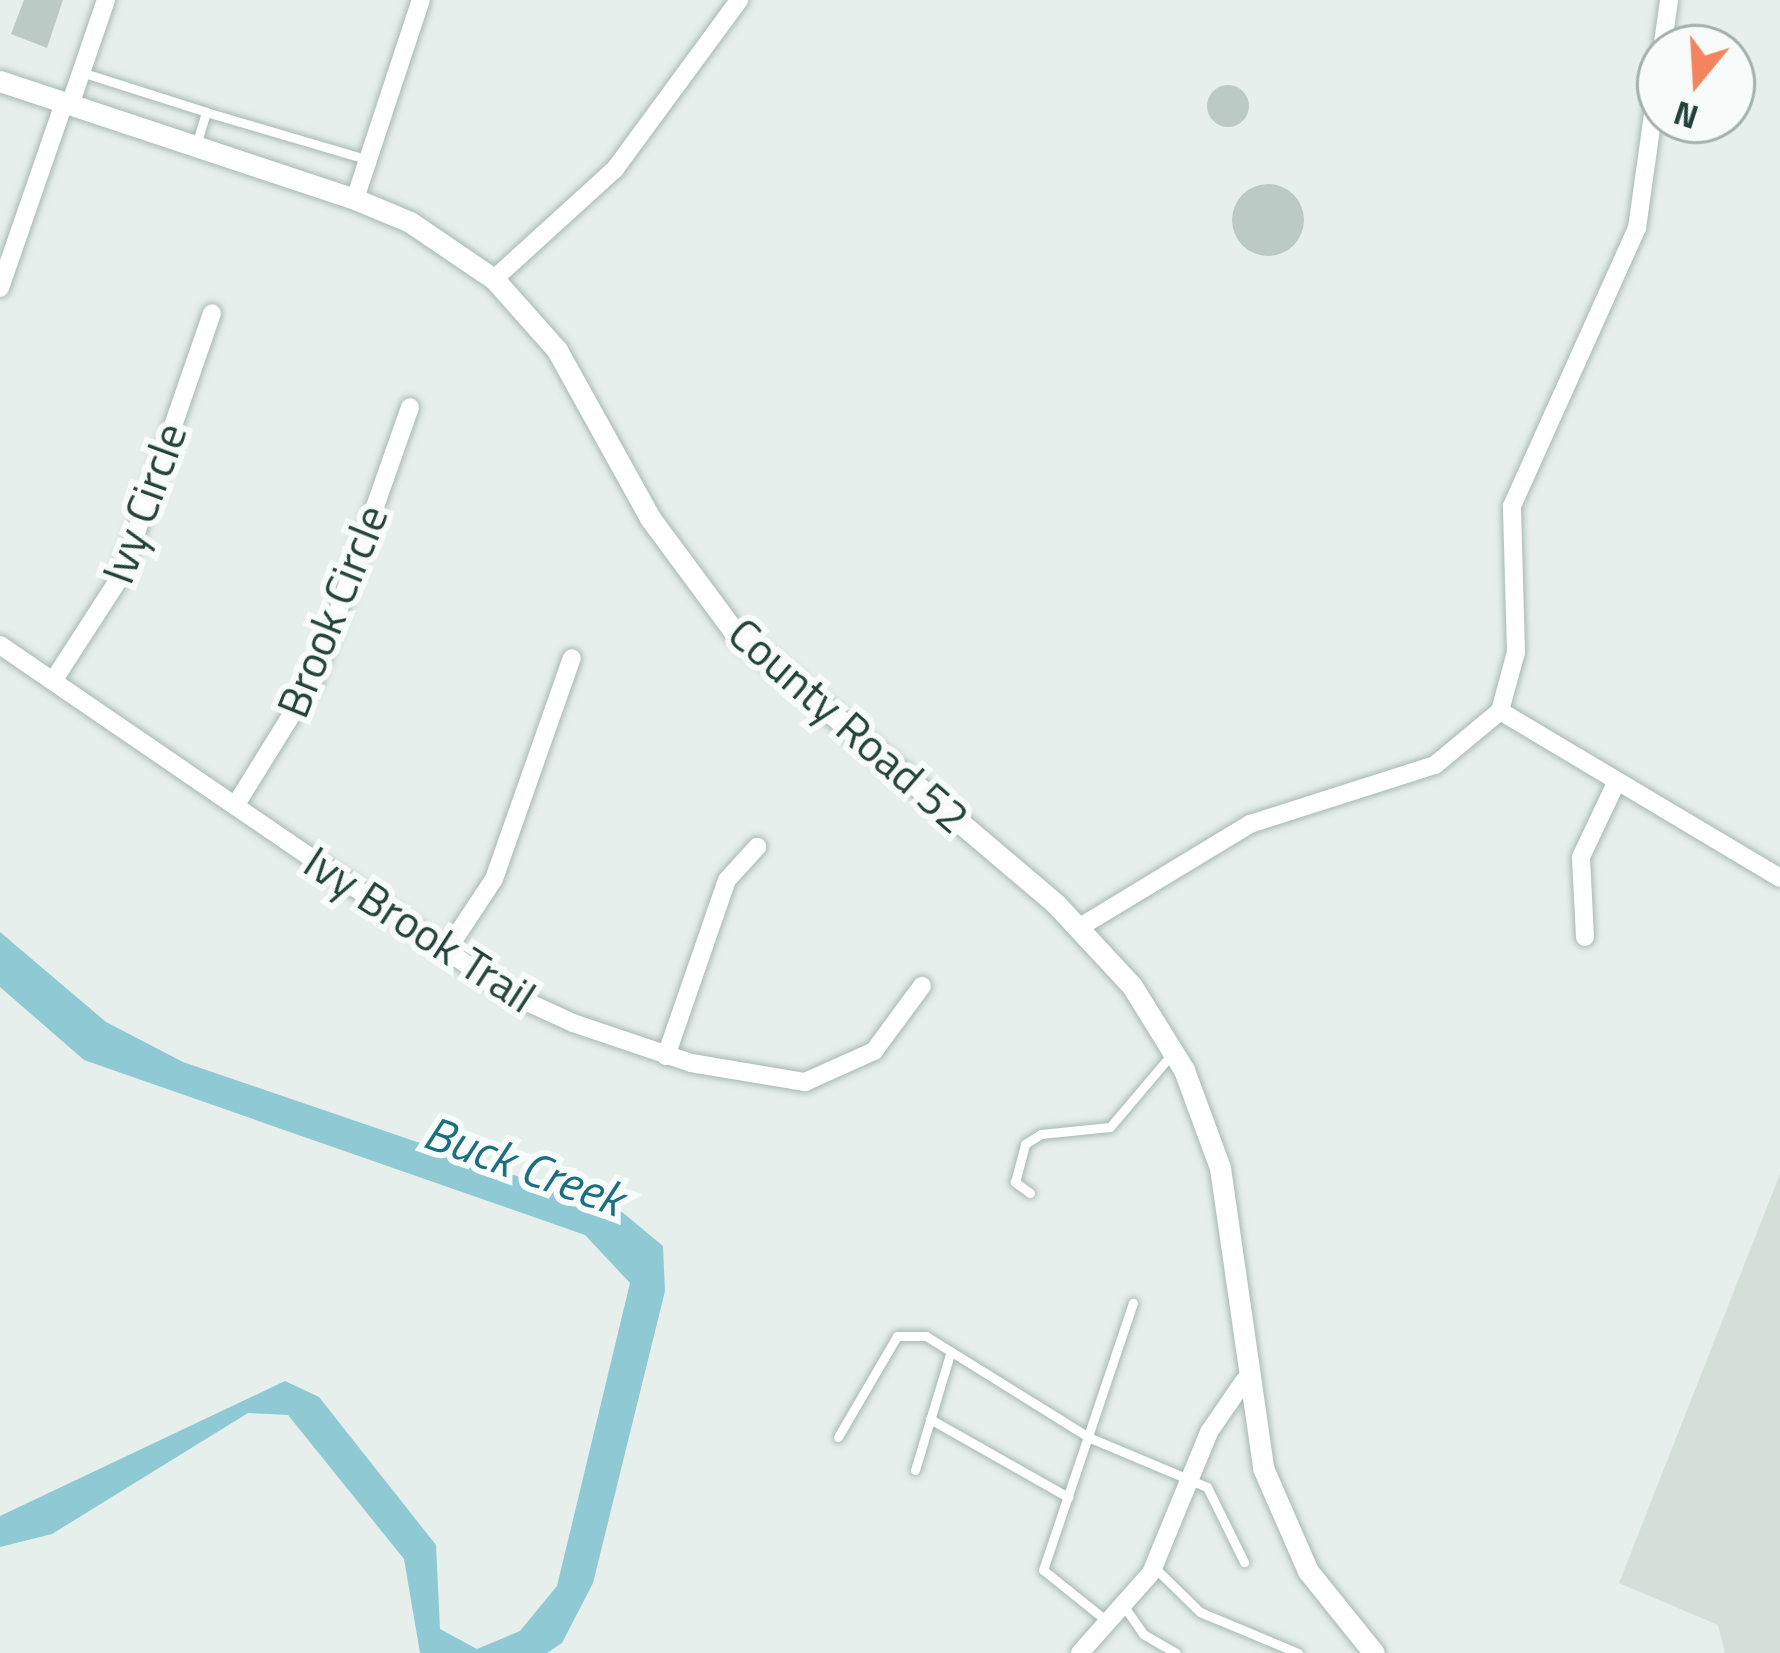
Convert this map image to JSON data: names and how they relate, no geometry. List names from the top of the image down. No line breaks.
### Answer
{"streets":{"street":["Ivy Circle","Brook Circle","County Road 52","Ivy Brook Trail"]},"crossings":[["Ivy Circle","Ivy Brook Trail"],["Brook Circle","Ivy Brook Trail"]],"water":["Buck Creek"],"north":"bottom"}
